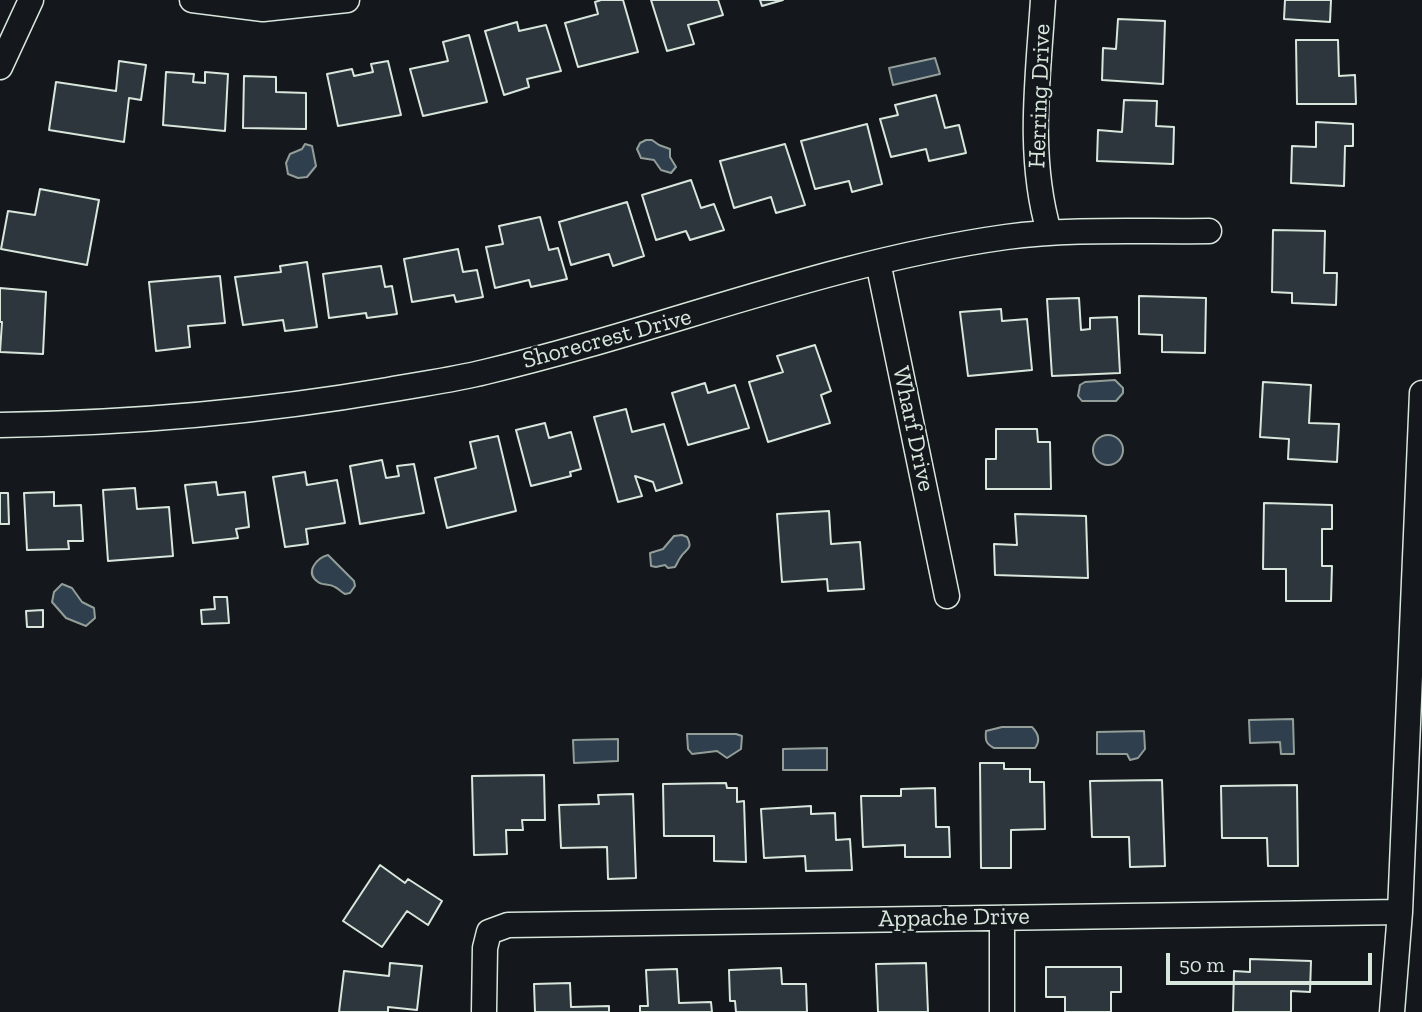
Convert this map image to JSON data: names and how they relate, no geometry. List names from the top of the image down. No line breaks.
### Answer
{"streets":{"street":["Herring Drive","Shorecrest Drive","Wharf Drive","Appache Drive"]},"crossings":[["Herring Drive","Shorecrest Drive"],["Shorecrest Drive","Wharf Drive"]],"scale_bar":"50 m"}
